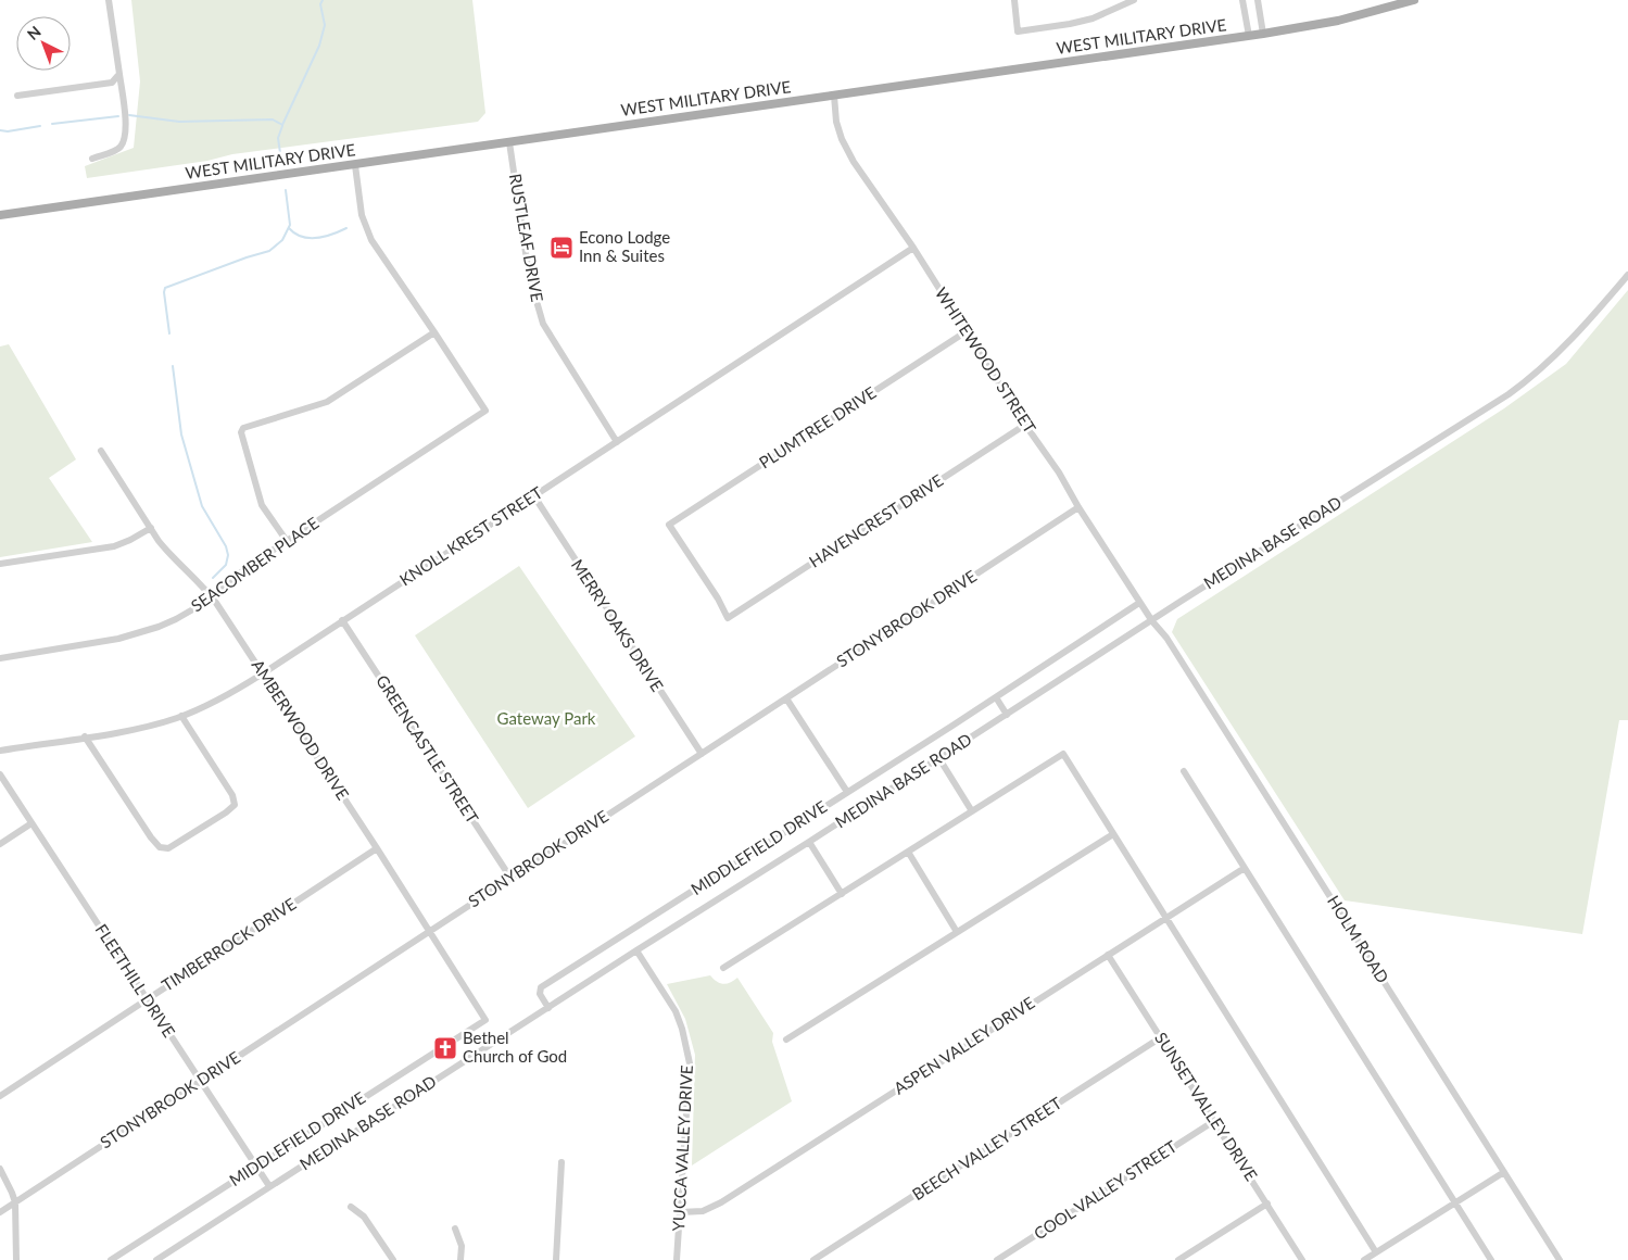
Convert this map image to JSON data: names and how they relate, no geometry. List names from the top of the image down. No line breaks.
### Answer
{"streets":{"main road":["WEST MILITARY DRIVE"],"street":["RUSTLEAF DRIVE","WHITEWOOD STREET","PLUMTREE DRIVE","HAVENCREST DRIVE","KNOLL KREST STREET","MEDINA BASE ROAD","SEACOMBER PLACE","STONYBROOK DRIVE","MERRY OAKS DRIVE","AMBERWOOD DRIVE","GREENCASTLE STREET","MIDDLEFIELD DRIVE","HOLM ROAD","TIMBERROCK DRIVE","FLEETHILL DRIVE","ASPEN VALLEY DRIVE","SUNSET VALLEY DRIVE","YUCCA VALLEY DRIVE","BEECH VALLEY STREET","COOL VALLEY STREET"]},"crossings":[["WEST MILITARY DRIVE","RUSTLEAF DRIVE"],["WEST MILITARY DRIVE","WHITEWOOD STREET"],["RUSTLEAF DRIVE","KNOLL KREST STREET"],["WHITEWOOD STREET","PLUMTREE DRIVE"],["WHITEWOOD STREET","HAVENCREST DRIVE"],["WHITEWOOD STREET","KNOLL KREST STREET"],["WHITEWOOD STREET","MEDINA BASE ROAD"],["WHITEWOOD STREET","STONYBROOK DRIVE"],["WHITEWOOD STREET","MIDDLEFIELD DRIVE"],["WHITEWOOD STREET","HOLM ROAD"],["PLUMTREE DRIVE","HAVENCREST DRIVE"],["KNOLL KREST STREET","MERRY OAKS DRIVE"],["KNOLL KREST STREET","AMBERWOOD DRIVE"],["KNOLL KREST STREET","GREENCASTLE STREET"],["MEDINA BASE ROAD","MIDDLEFIELD DRIVE"],["MEDINA BASE ROAD","HOLM ROAD"],["MEDINA BASE ROAD","FLEETHILL DRIVE"],["MEDINA BASE ROAD","YUCCA VALLEY DRIVE"],["SEACOMBER PLACE","AMBERWOOD DRIVE"],["STONYBROOK DRIVE","MERRY OAKS DRIVE"],["STONYBROOK DRIVE","AMBERWOOD DRIVE"],["STONYBROOK DRIVE","GREENCASTLE STREET"],["STONYBROOK DRIVE","FLEETHILL DRIVE"],["AMBERWOOD DRIVE","MIDDLEFIELD DRIVE"],["AMBERWOOD DRIVE","TIMBERROCK DRIVE"],["MIDDLEFIELD DRIVE","FLEETHILL DRIVE"],["TIMBERROCK DRIVE","FLEETHILL DRIVE"],["ASPEN VALLEY DRIVE","SUNSET VALLEY DRIVE"],["ASPEN VALLEY DRIVE","YUCCA VALLEY DRIVE"],["SUNSET VALLEY DRIVE","BEECH VALLEY STREET"],["SUNSET VALLEY DRIVE","COOL VALLEY STREET"]],"parks":["Gateway Park"],"places":{"hotel":["Econo Lodge Inn & Suites"],"church":["Bethel Church of God"]},"north":"top left"}
